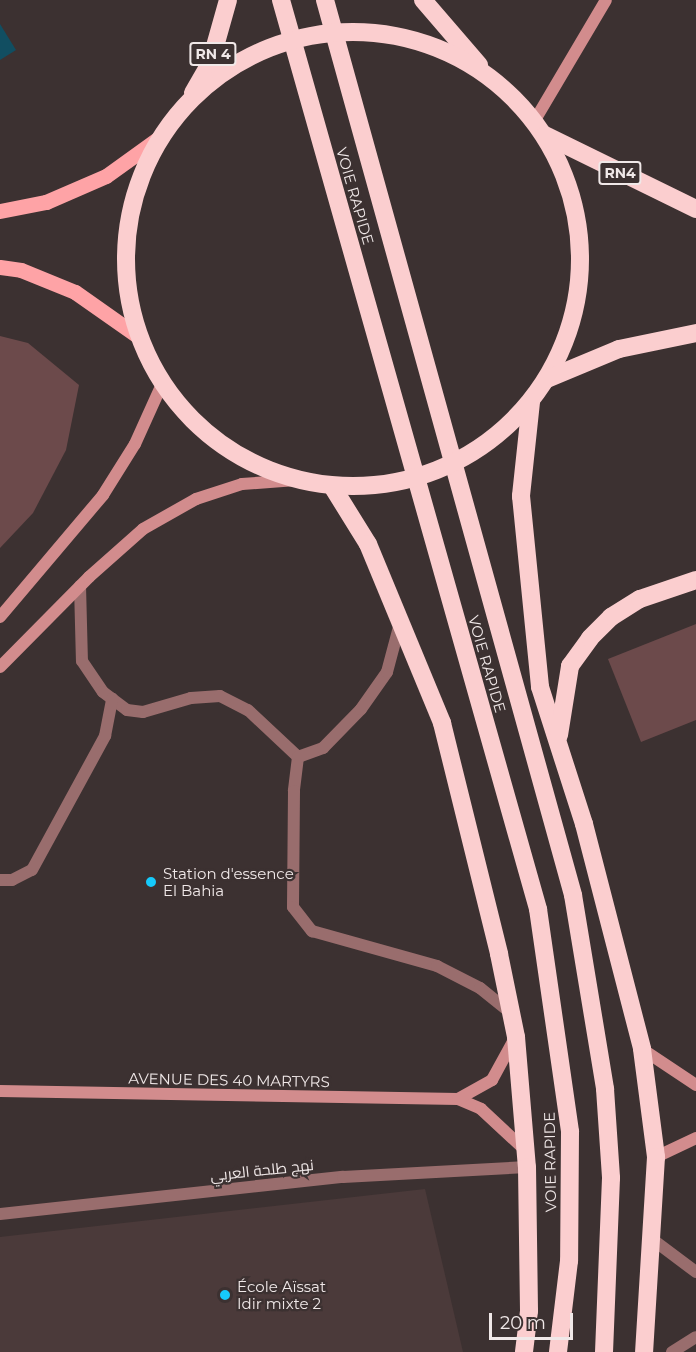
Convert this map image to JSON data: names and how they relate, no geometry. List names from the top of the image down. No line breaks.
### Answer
{"streets":{"highway":["RN 4","RN4","VOIE RAPIDE"],"main road":["AVENUE DES 40 MARTYRS"],"street":["نهج طلحة العربي"]},"places":["Station d'essence El Bahia","École Aïssat Idir mixte 2"],"scale_bar":"20 m"}
